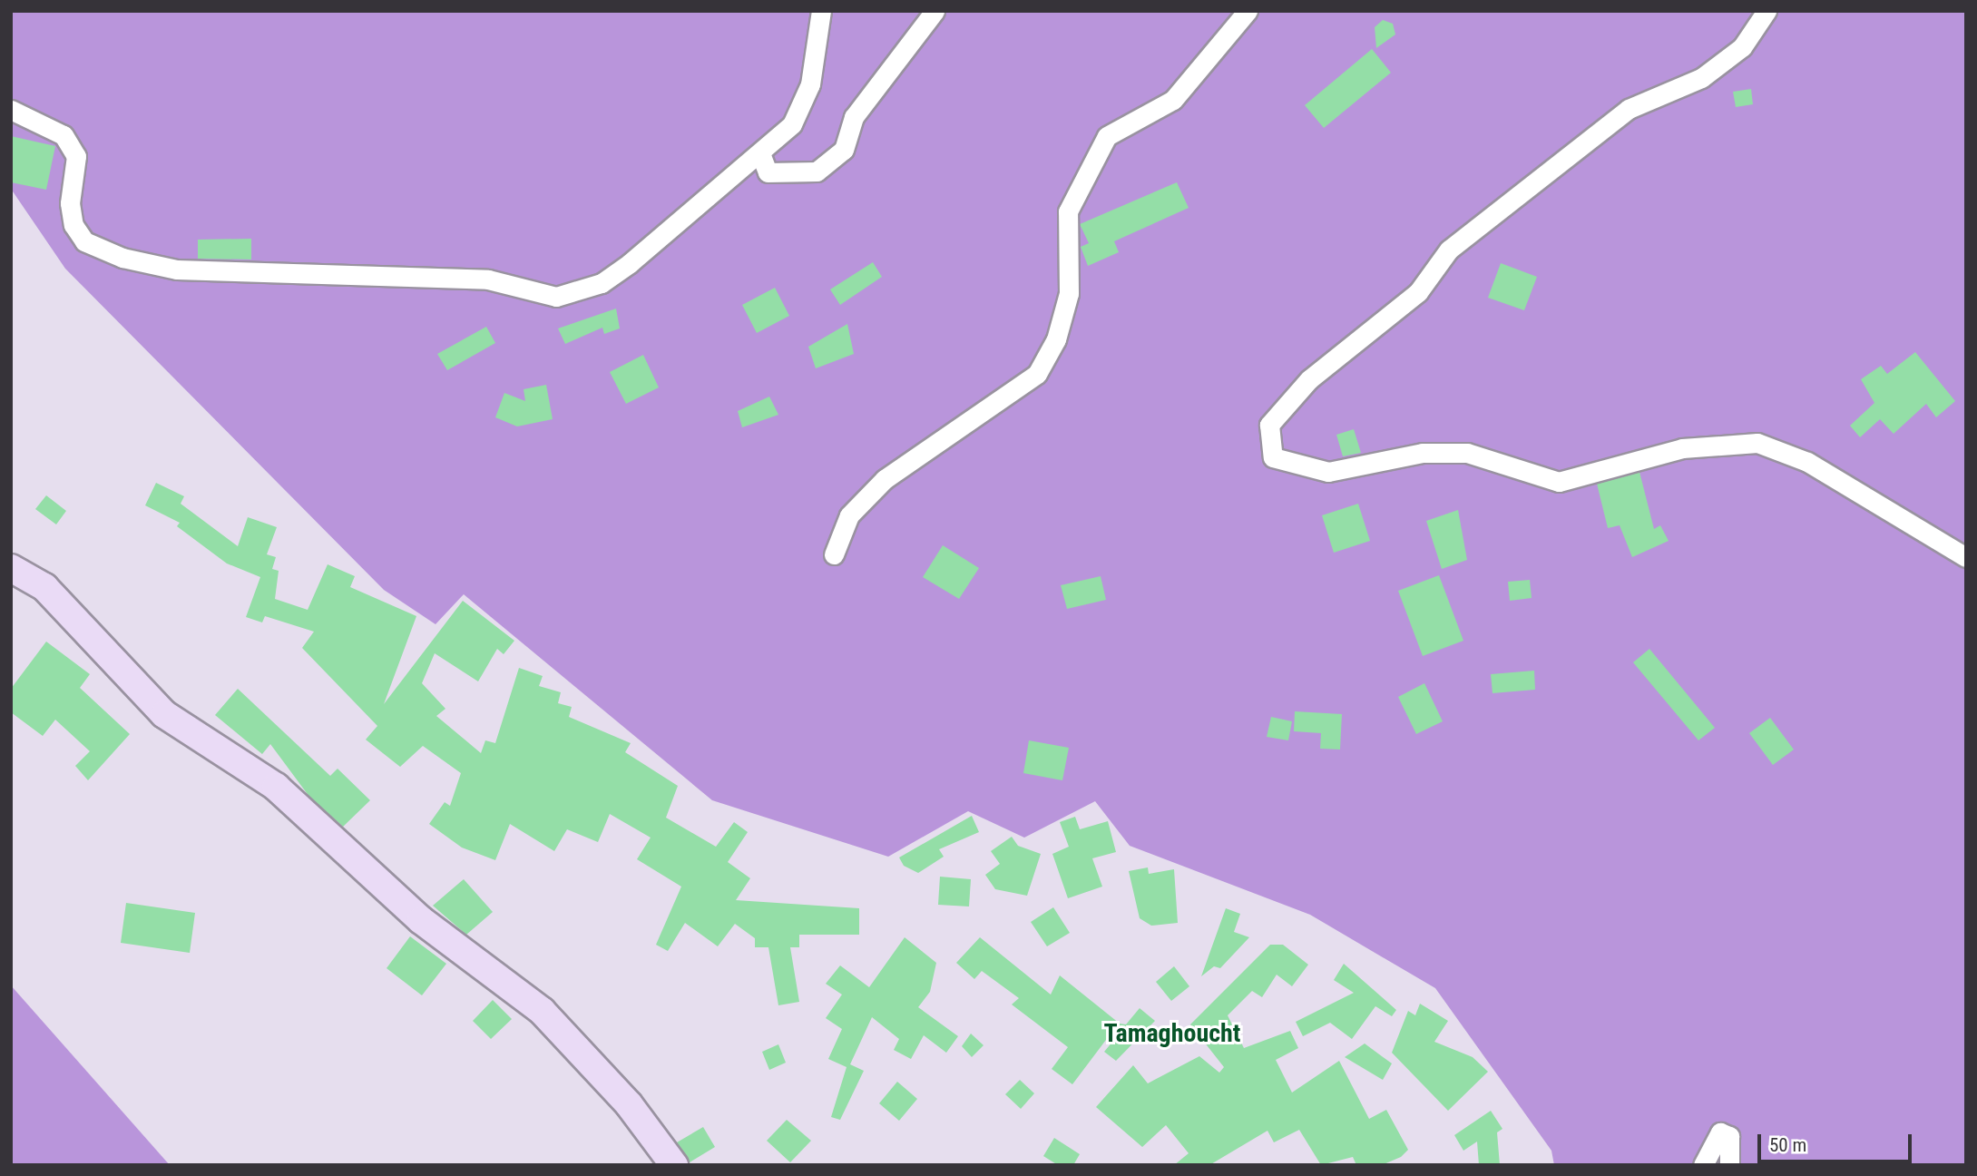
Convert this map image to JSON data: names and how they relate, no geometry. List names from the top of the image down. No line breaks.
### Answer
{"districts":["Tamaghoucht"],"scale_bar":"50 m"}
